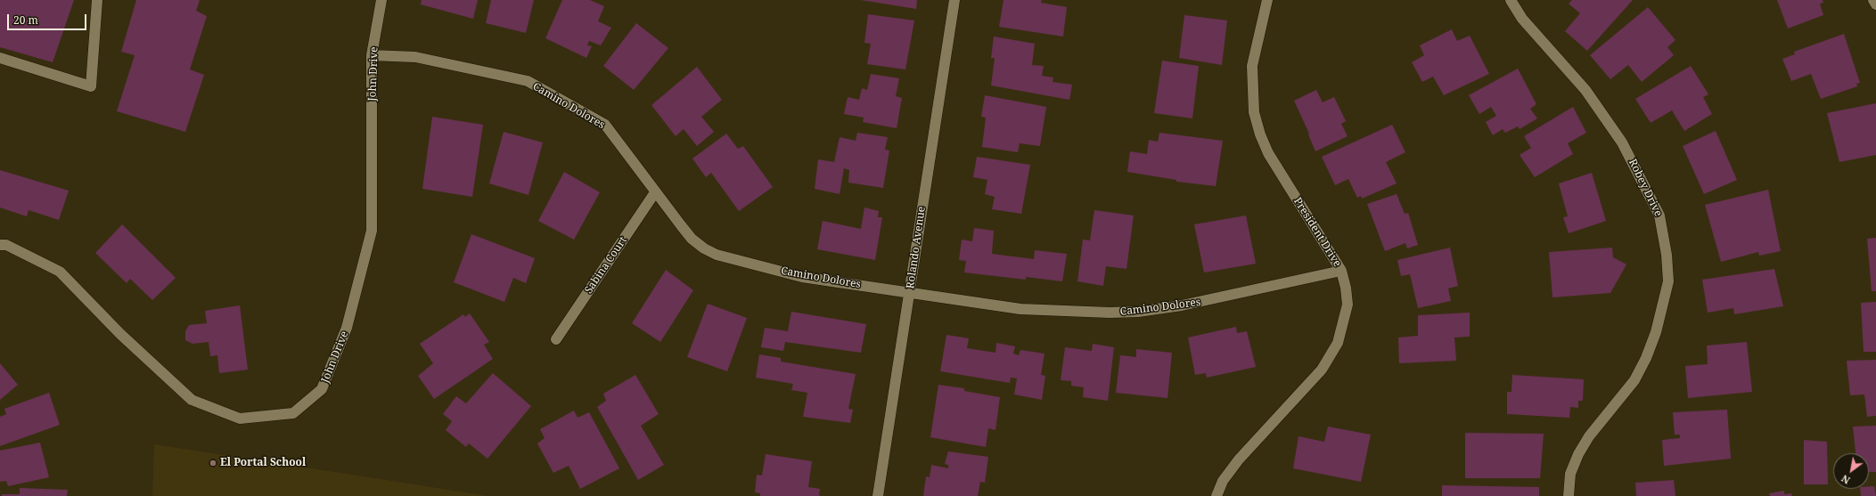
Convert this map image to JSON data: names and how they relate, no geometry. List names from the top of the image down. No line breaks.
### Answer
{"streets":{"street":["John Drive","Camino Dolores","Robey Drive","President Drive","Rolando Avenue","Sabina Court"]},"crossings":[["John Drive","Camino Dolores"],["Camino Dolores","President Drive"],["Camino Dolores","Rolando Avenue"],["Camino Dolores","Sabina Court"]],"places":["El Portal School"],"scale_bar":"20 m","north":"bottom left"}
